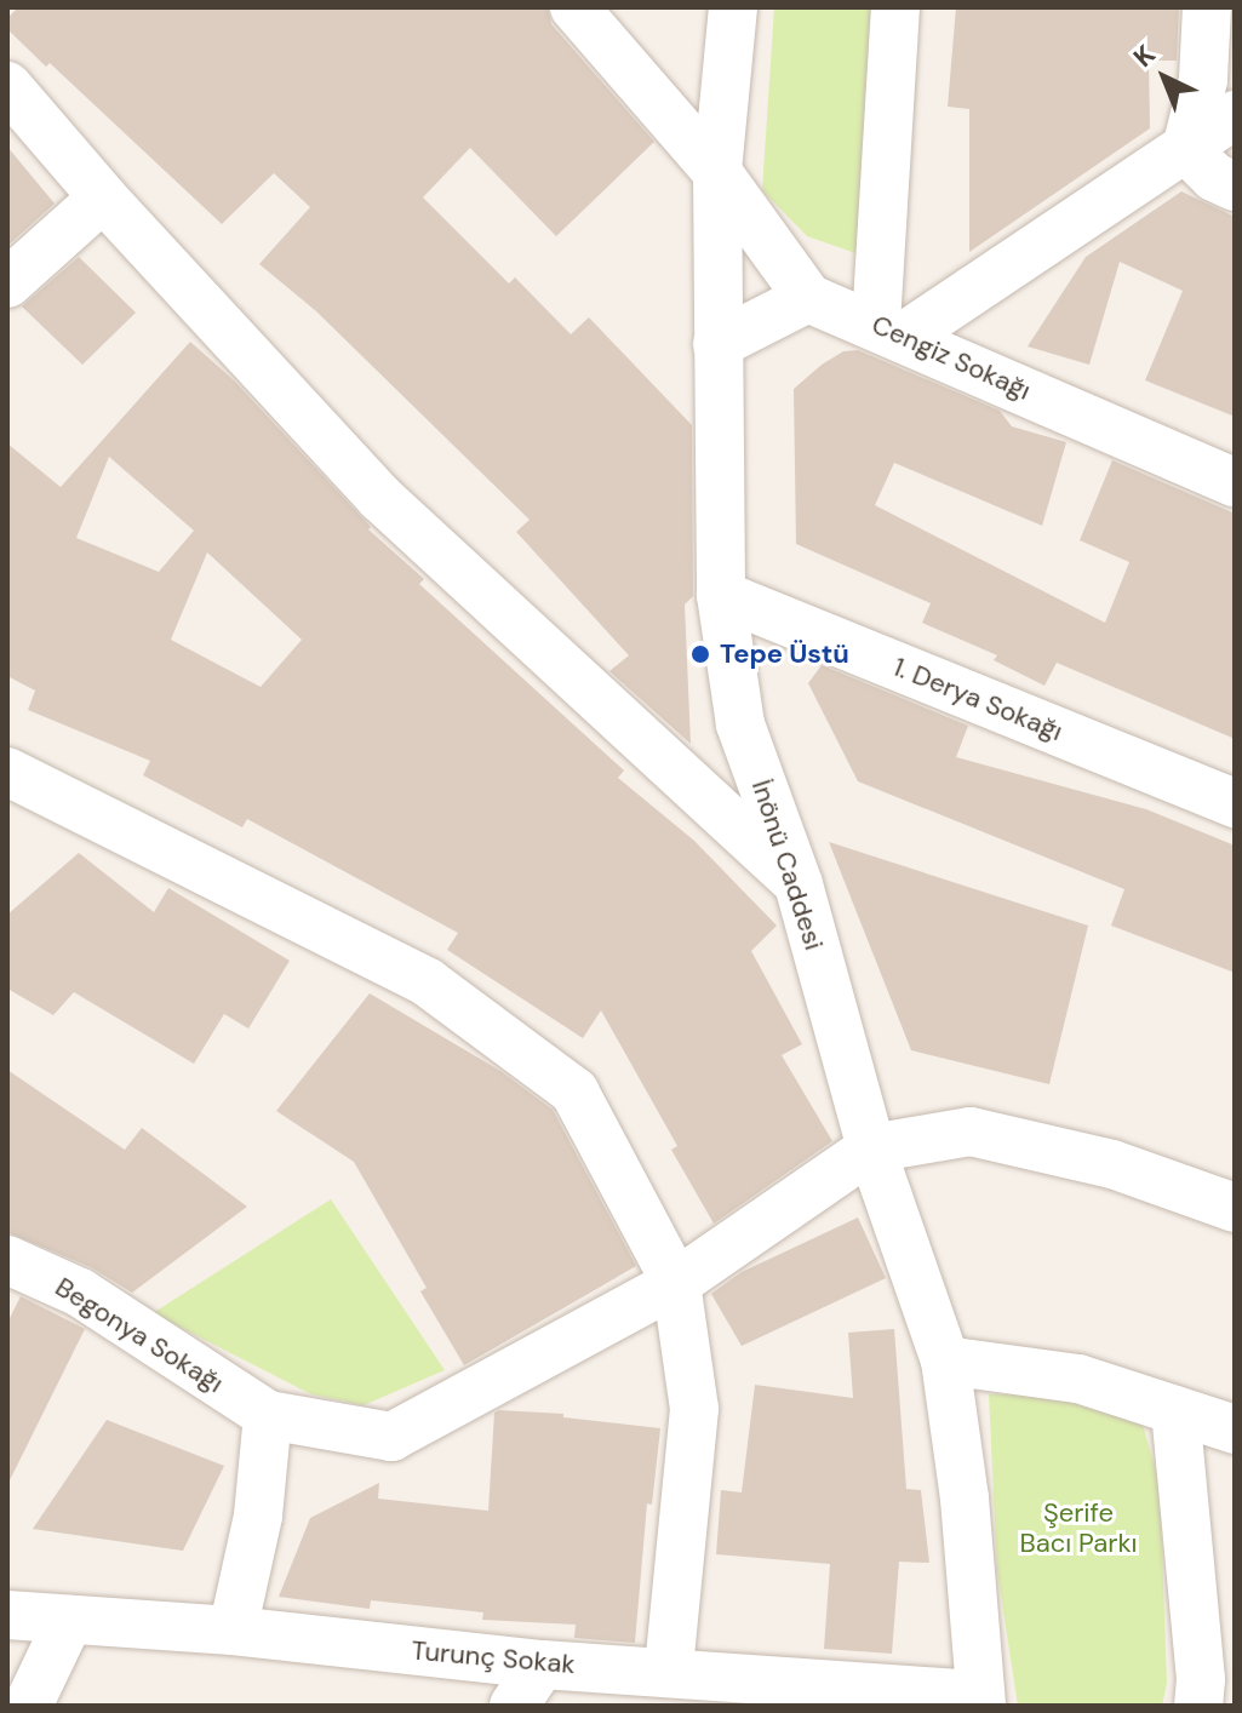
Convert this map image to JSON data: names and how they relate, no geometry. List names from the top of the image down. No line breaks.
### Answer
{"streets":{"street":["Cengiz Sokağı","1. Derya Sokağı","İnönü Caddesi","Begonya Sokağı","Turunç Sokak"]},"crossings":[["1. Derya Sokağı","İnönü Caddesi"],["İnönü Caddesi","Turunç Sokak"]],"parks":["Şerife Bacı Parkı"],"places":["Tepe Üstü"],"north":"top left"}
